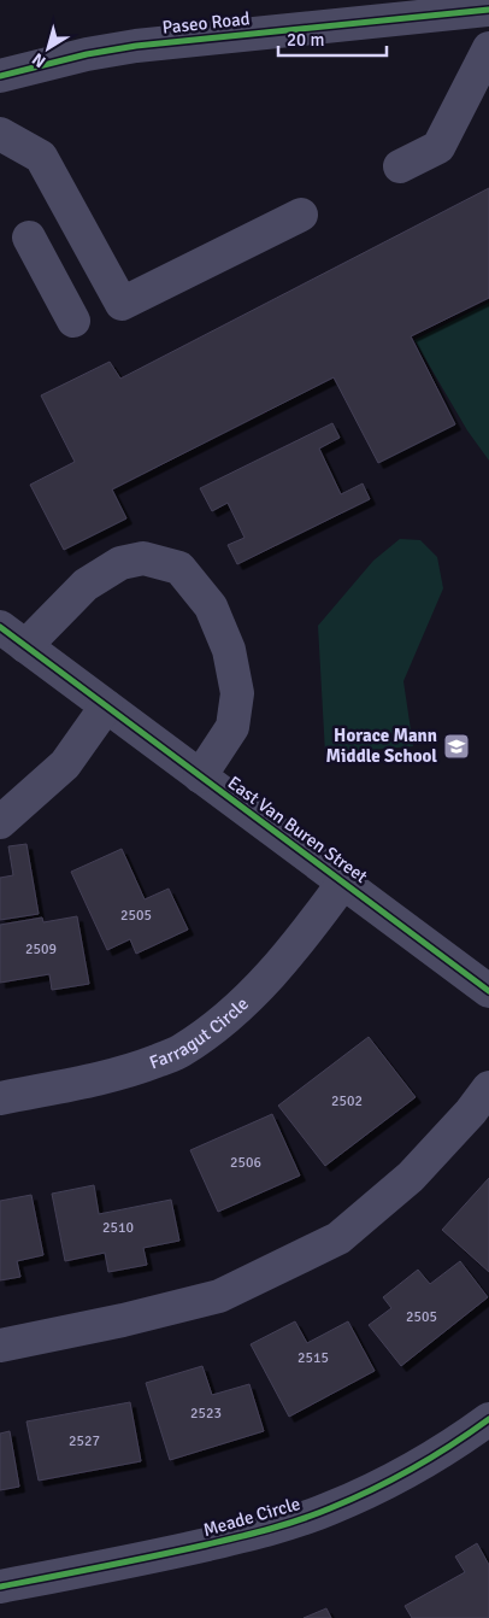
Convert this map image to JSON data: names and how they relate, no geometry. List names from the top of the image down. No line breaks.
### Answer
{"streets":{"street":["Paseo Road","East Van Buren Street","Farragut Circle","Meade Circle"]},"crossings":[["East Van Buren Street","Farragut Circle"]],"places":{"school or university":["Horace Mann Middle School"]},"house_numbers":["2505","2509","2502","2506","2510","2505","2515","2523","2527"],"scale_bar":"20 m","north":"bottom left"}
